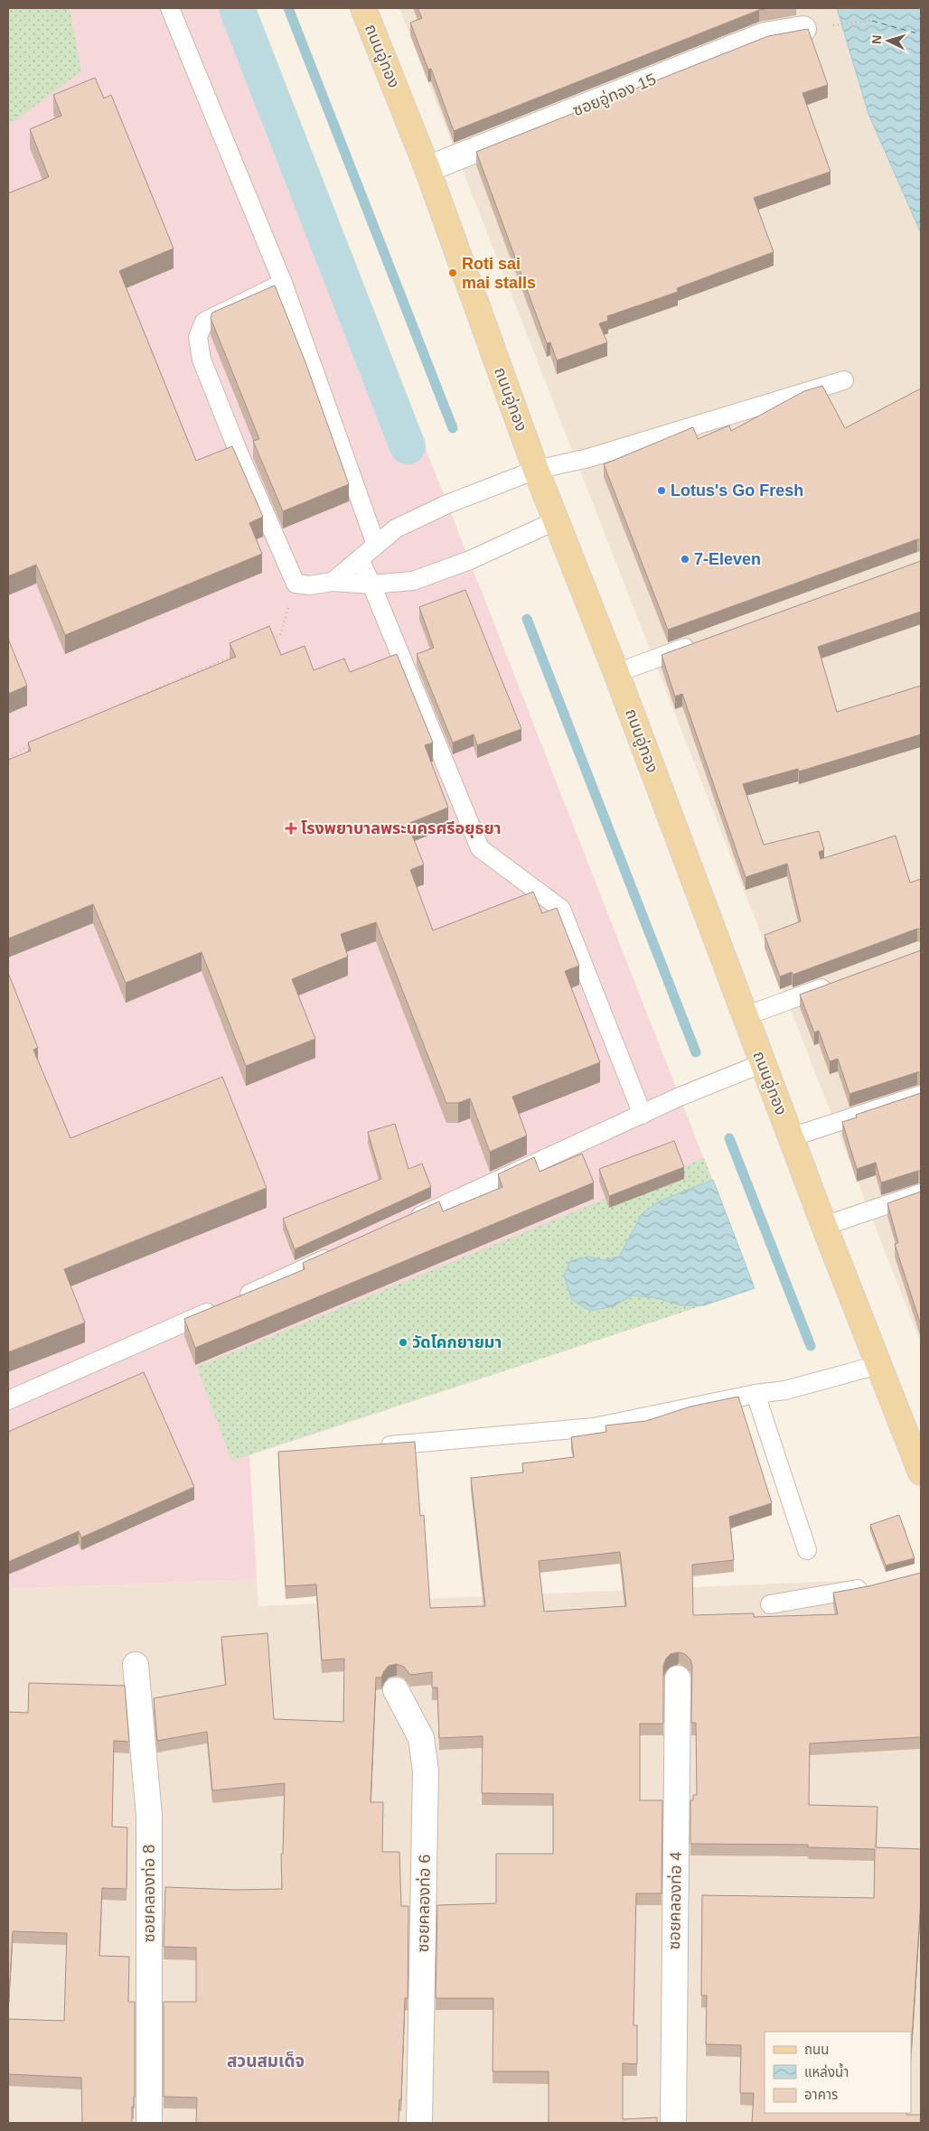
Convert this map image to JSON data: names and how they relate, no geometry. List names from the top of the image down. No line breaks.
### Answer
{"streets":{"main road":["ถนนอู่ทอง"],"street":["ซอยอู่ทอง 15","ซอยคลองท่อ 8","ซอยคลองท่อ 4","ซอยคลองท่อ 6"]},"crossings":[["ถนนอู่ทอง","ซอยอู่ทอง 15"]],"districts":["สวนสมเด็จ"],"places":{"other":["Roti sai mai stalls","Lotus's Go Fresh","7-Eleven","วัดโคกยายมา"],"health":["โรงพยาบาลพระนครศรีอยุธยา"]},"legend":["ถนน","แหล่งน้ำ","อาคาร"],"north":"left"}
